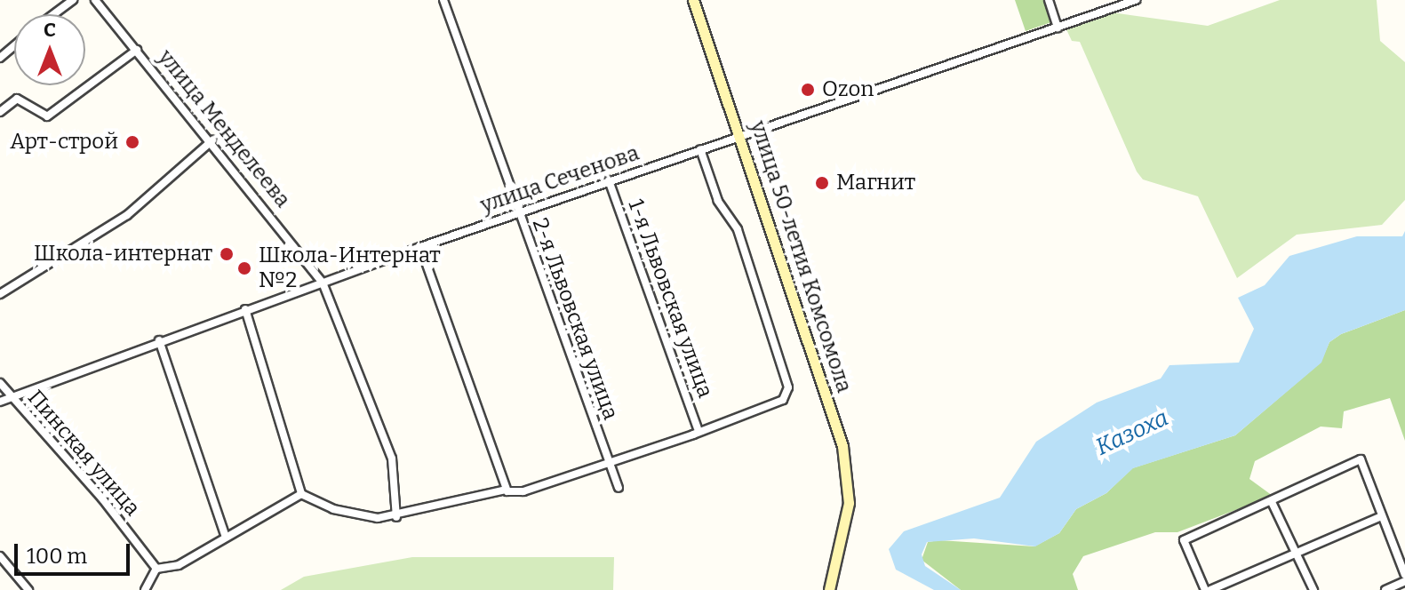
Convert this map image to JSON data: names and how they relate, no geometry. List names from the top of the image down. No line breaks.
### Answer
{"streets":{"main road":["улица 50-летия Комсомола"],"street":["улица Менделеева","улица Сеченова","1-я Львовская улица","2-я Львовская улица","Пинская улица"]},"crossings":[["улица Менделеева","улица Сеченова"],["улица Сеченова","улица 50-летия Комсомола"],["улица Сеченова","1-я Львовская улица"],["улица Сеченова","2-я Львовская улица"],["улица Сеченова","Пинская улица"]],"water":["Казоха"],"places":["Ozon","Арт-строй","Магнит","Школа-интернат","Школа-Интернат №2"],"scale_bar":"100 m","north":"top"}
